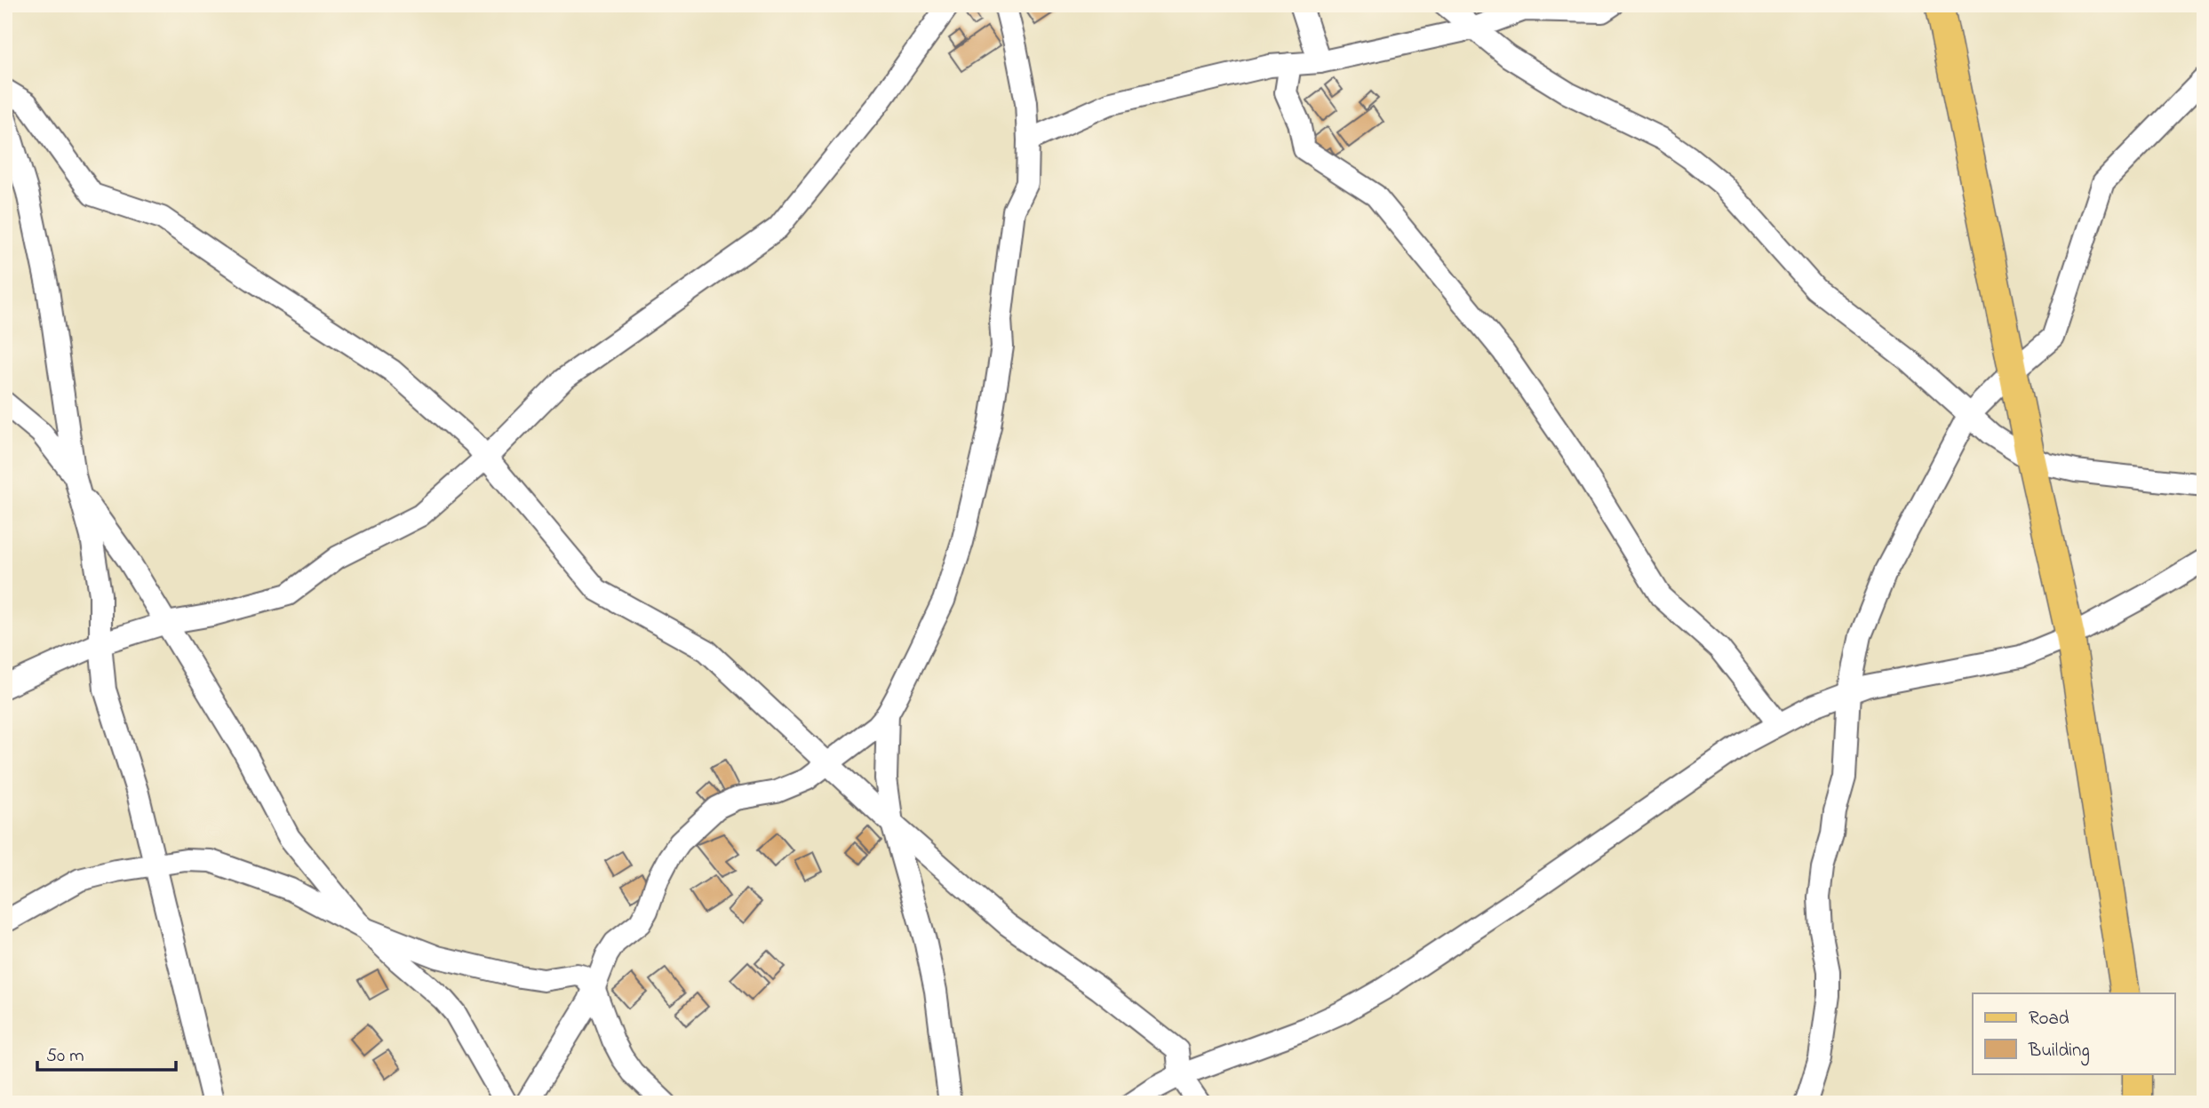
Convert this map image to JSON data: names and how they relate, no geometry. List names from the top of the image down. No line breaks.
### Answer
{"legend":["Road","Building"],"scale_bar":"50 m"}
